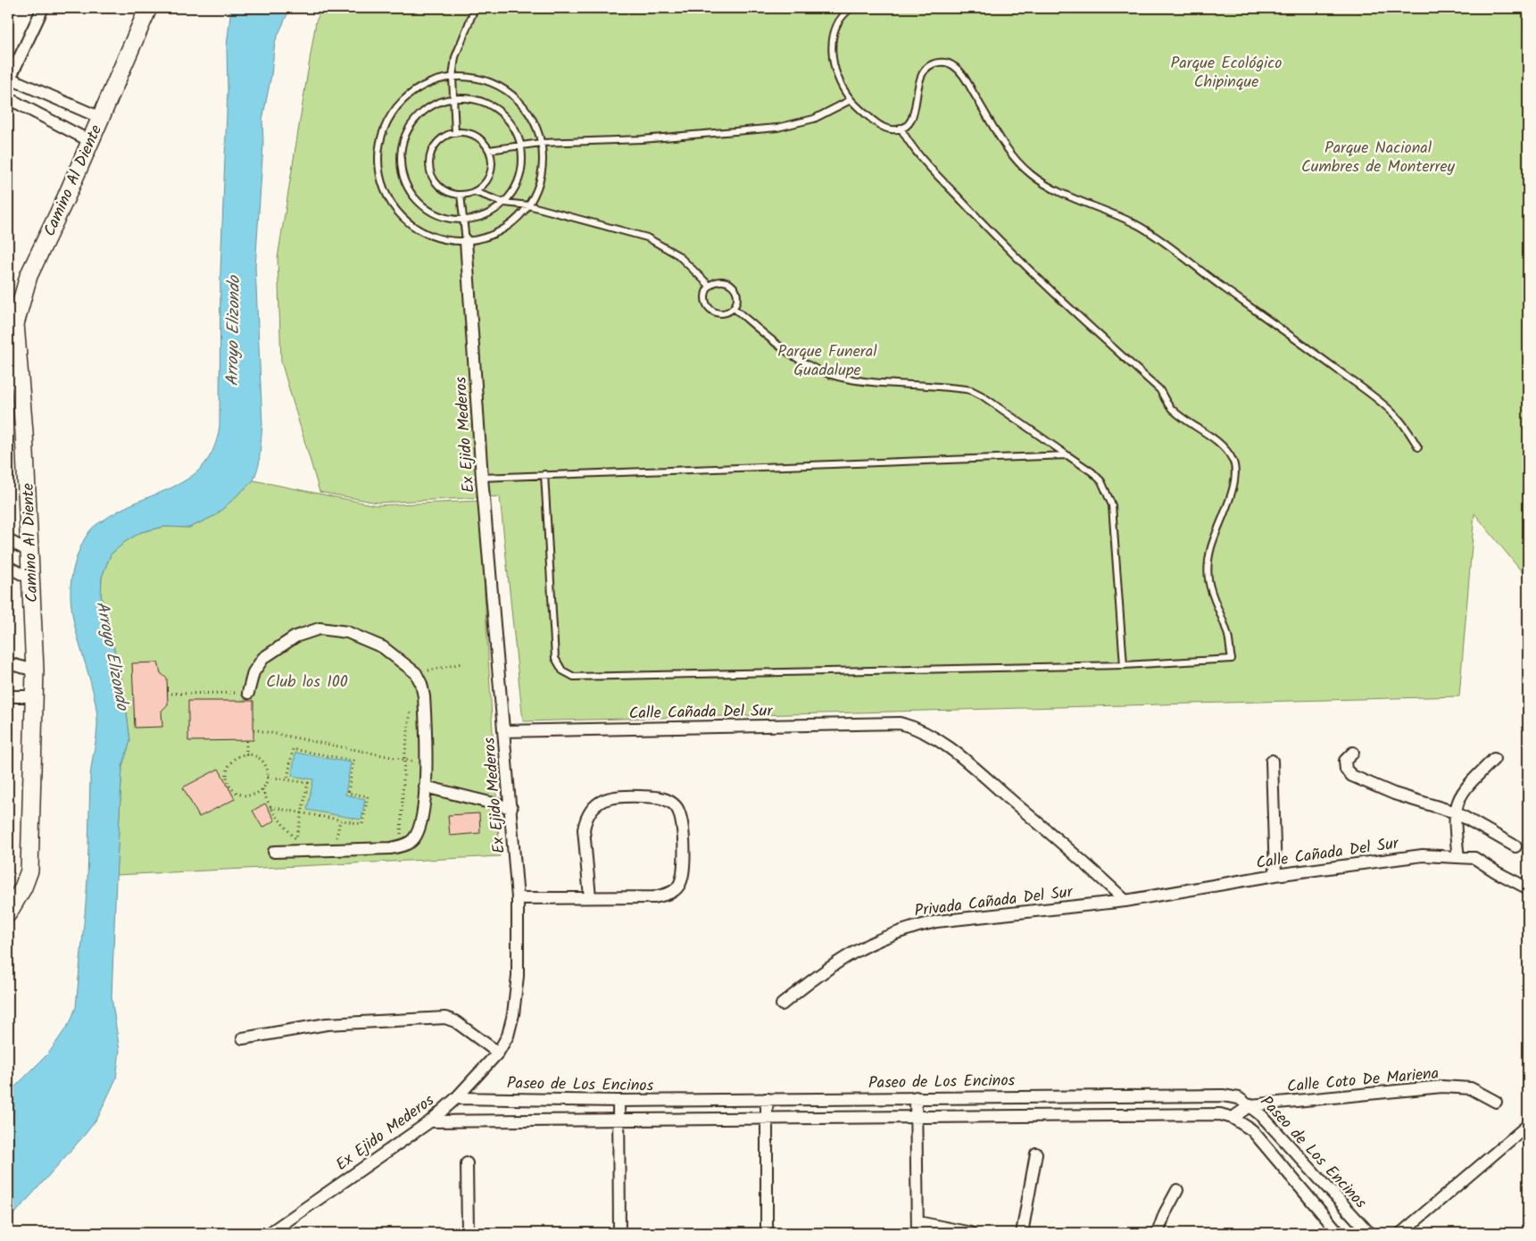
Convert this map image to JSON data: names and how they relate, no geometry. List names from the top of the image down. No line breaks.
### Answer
{"streets":{"street":["Camino Al Diente","Ex Ejido Mederos","Calle Cañada Del Sur","Privada Cañada Del Sur","Calle Coto De Mariena","Paseo de Los Encinos"]},"crossings":[["Ex Ejido Mederos","Calle Cañada Del Sur"],["Ex Ejido Mederos","Paseo de Los Encinos"],["Calle Cañada Del Sur","Privada Cañada Del Sur"],["Calle Coto De Mariena","Paseo de Los Encinos"]],"water":["Arroyo Elizondo"],"parks":["Parque Ecológico Chipinque","Parque Nacional Cumbres de Monterrey","Parque Funeral Guadalupe","Club los 100"]}
